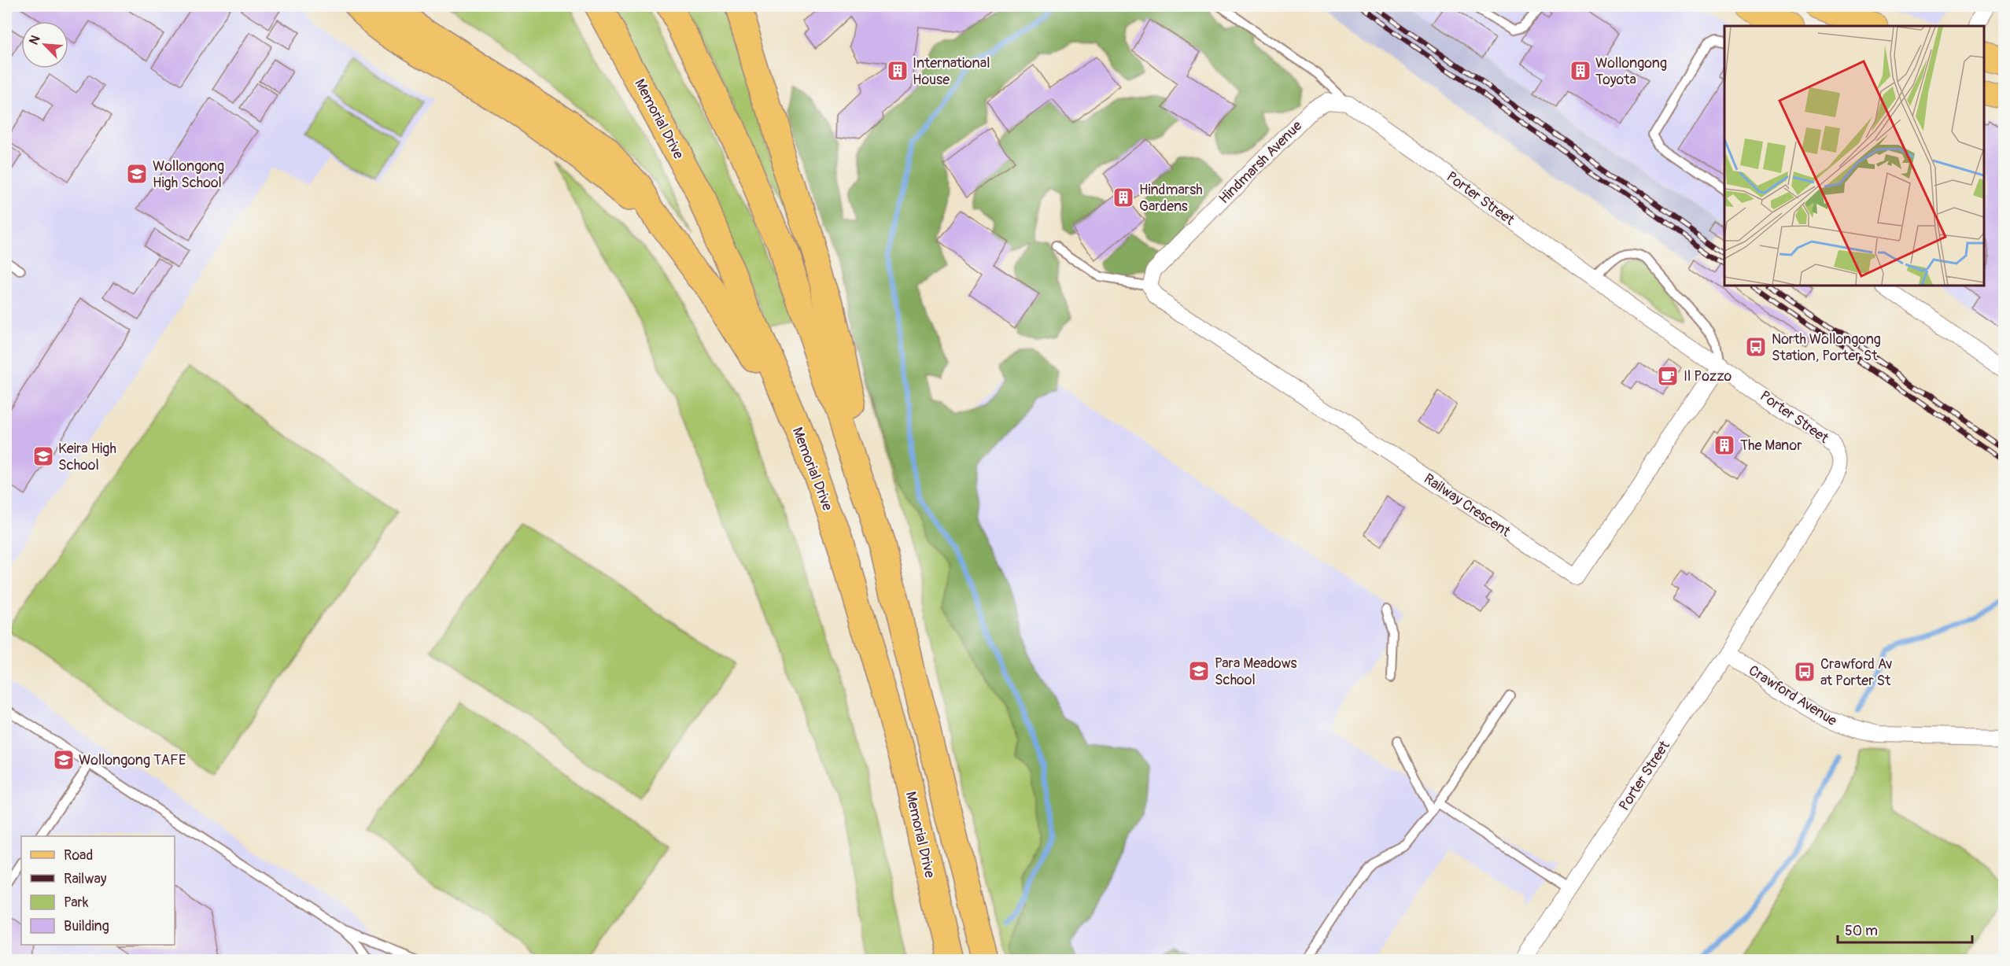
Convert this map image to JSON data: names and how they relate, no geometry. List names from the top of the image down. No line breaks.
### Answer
{"streets":{"highway":["Memorial Drive"],"street":["Hindmarsh Avenue","Porter Street","Railway Crescent","Crawford Avenue"]},"crossings":[["Hindmarsh Avenue","Porter Street"],["Hindmarsh Avenue","Railway Crescent"],["Porter Street","Railway Crescent"],["Porter Street","Crawford Avenue"]],"places":{"building":["International House","Wollongong Toyota","Hindmarsh Gardens","The Manor"],"school or university":["Wollongong High School","Keira High School","Para Meadows School","Wollongong TAFE"],"bus stop":["North Wollongong Station, Porter St","Crawford Av at Porter St"],"cafe":["Il Pozzo"]},"legend":["Road","Railway","Park","Building"],"scale_bar":"50 m","north":"top left"}
